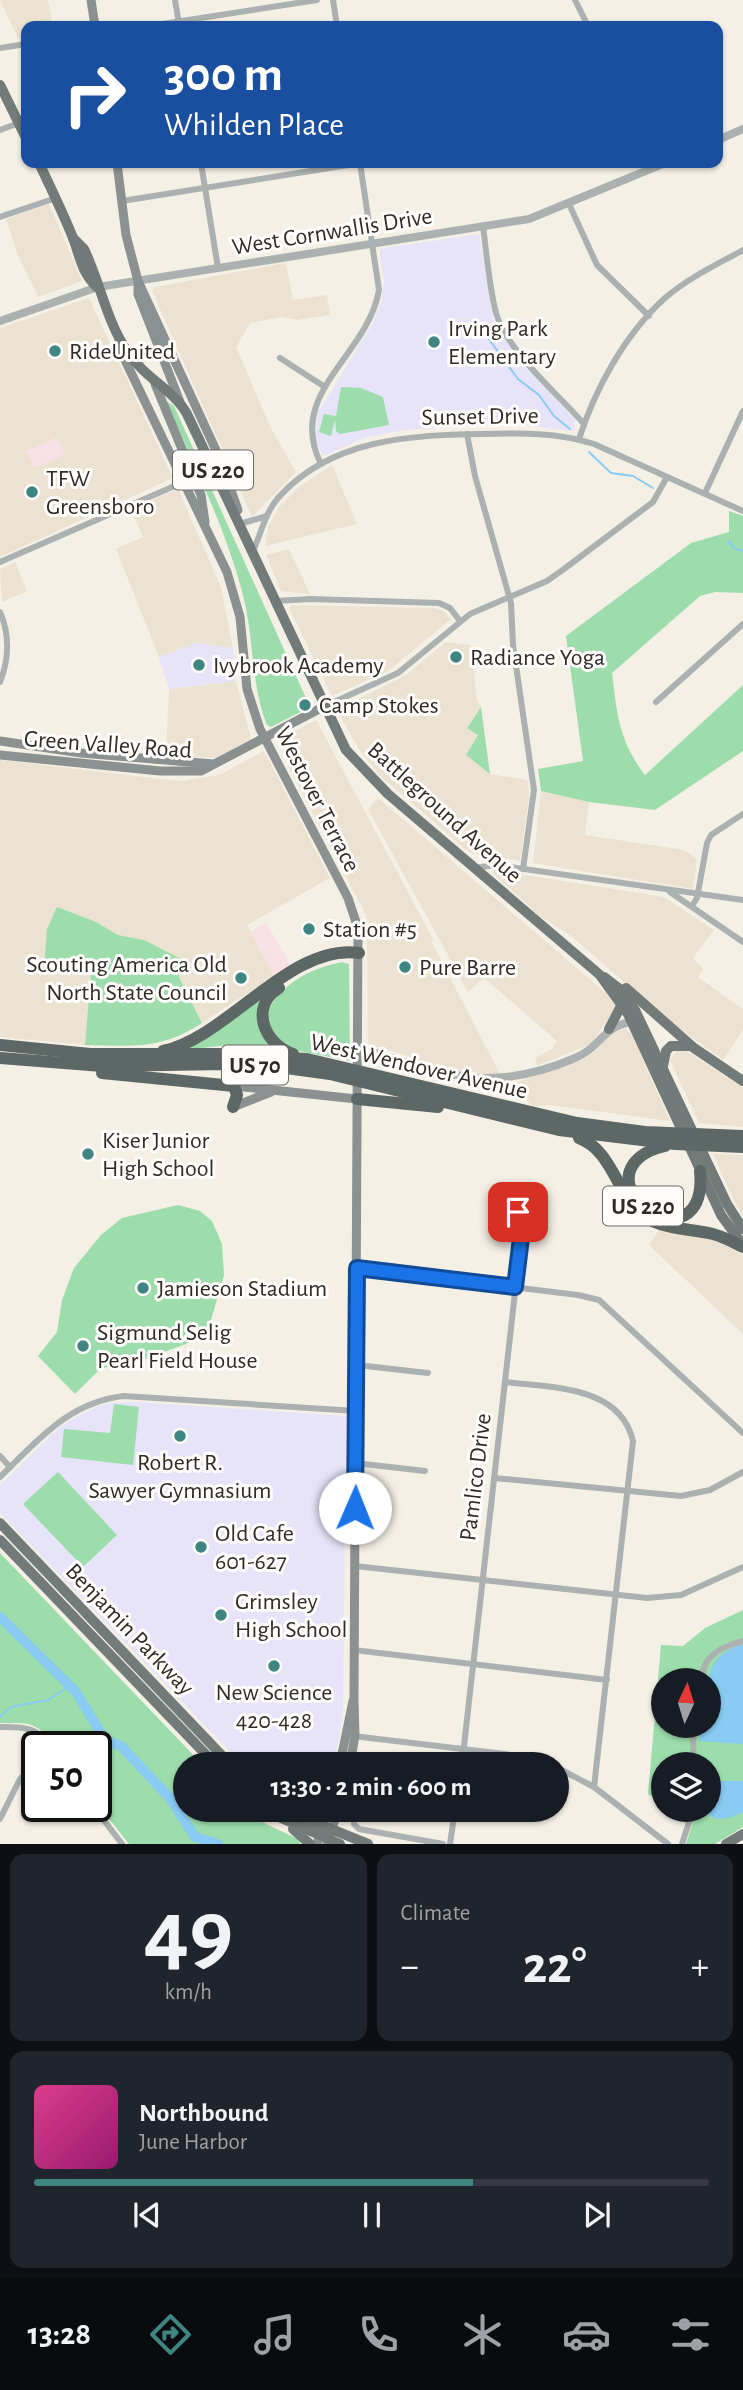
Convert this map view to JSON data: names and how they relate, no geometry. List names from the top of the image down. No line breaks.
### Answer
{"streets":{"highway":["US 220","US 70","West Wendover Avenue"],"main road":["Green Valley Road","Westover Terrace","Battleground Avenue","Benjamin Parkway"],"street":["West Cornwallis Drive","Sunset Drive","Pamlico Drive"]},"crossings":[["West Cornwallis Drive","Battleground Avenue"],["Sunset Drive","Battleground Avenue"],["US 220","Battleground Avenue"],["US 220","West Wendover Avenue"],["Green Valley Road","Westover Terrace"],["Green Valley Road","Battleground Avenue"],["Westover Terrace","Battleground Avenue"]],"places":["Irving Park Elementary","RideUnited","TFW Greensboro","Radiance Yoga","Ivybrook Academy","Camp Stokes","Station #5","Pure Barre","Scouting America Old North State Council","Kiser Junior High School","Jamieson Stadium","Sigmund Selig Pearl Field House","Robert R. Sawyer Gymnasium","Old Cafe 601-627","Grimsley High School","New Science 420-428"],"north":"top","page":{"turn":["300 m","Whilden Place"],"limit":"50","trip":"13:30 · 2 min · 600 m","tile":[["49","km/h"],"Climate"],"heat":["−","22°","+"],"song":["Northbound","June Harbor"],"tabs":"13:28"}}
